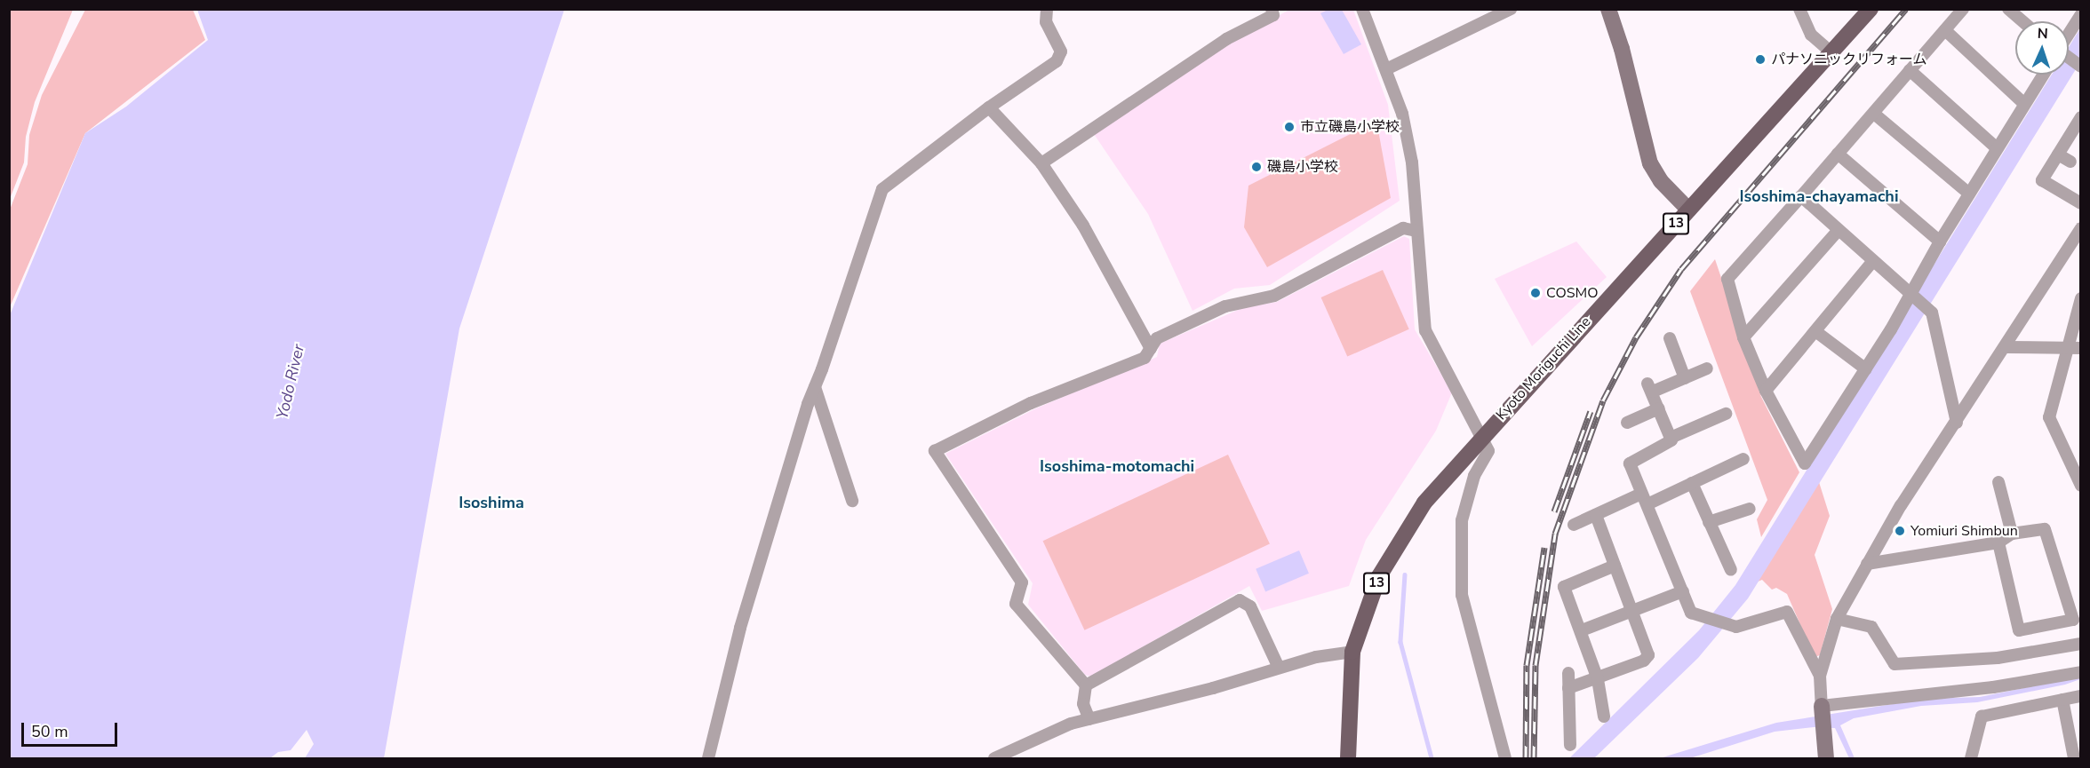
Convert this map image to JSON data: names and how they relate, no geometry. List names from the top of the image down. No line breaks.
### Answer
{"streets":{"main road":["13","Kyoto Moriguchi Line"]},"districts":["Isoshima-chayamachi","Isoshima-motomachi","Isoshima"],"water":["Yodo River"],"places":["パナソニックリフォーム","市立磯島小学校","磯島小学校","COSMO","Yomiuri Shimbun"],"scale_bar":"50 m","north":"top"}
